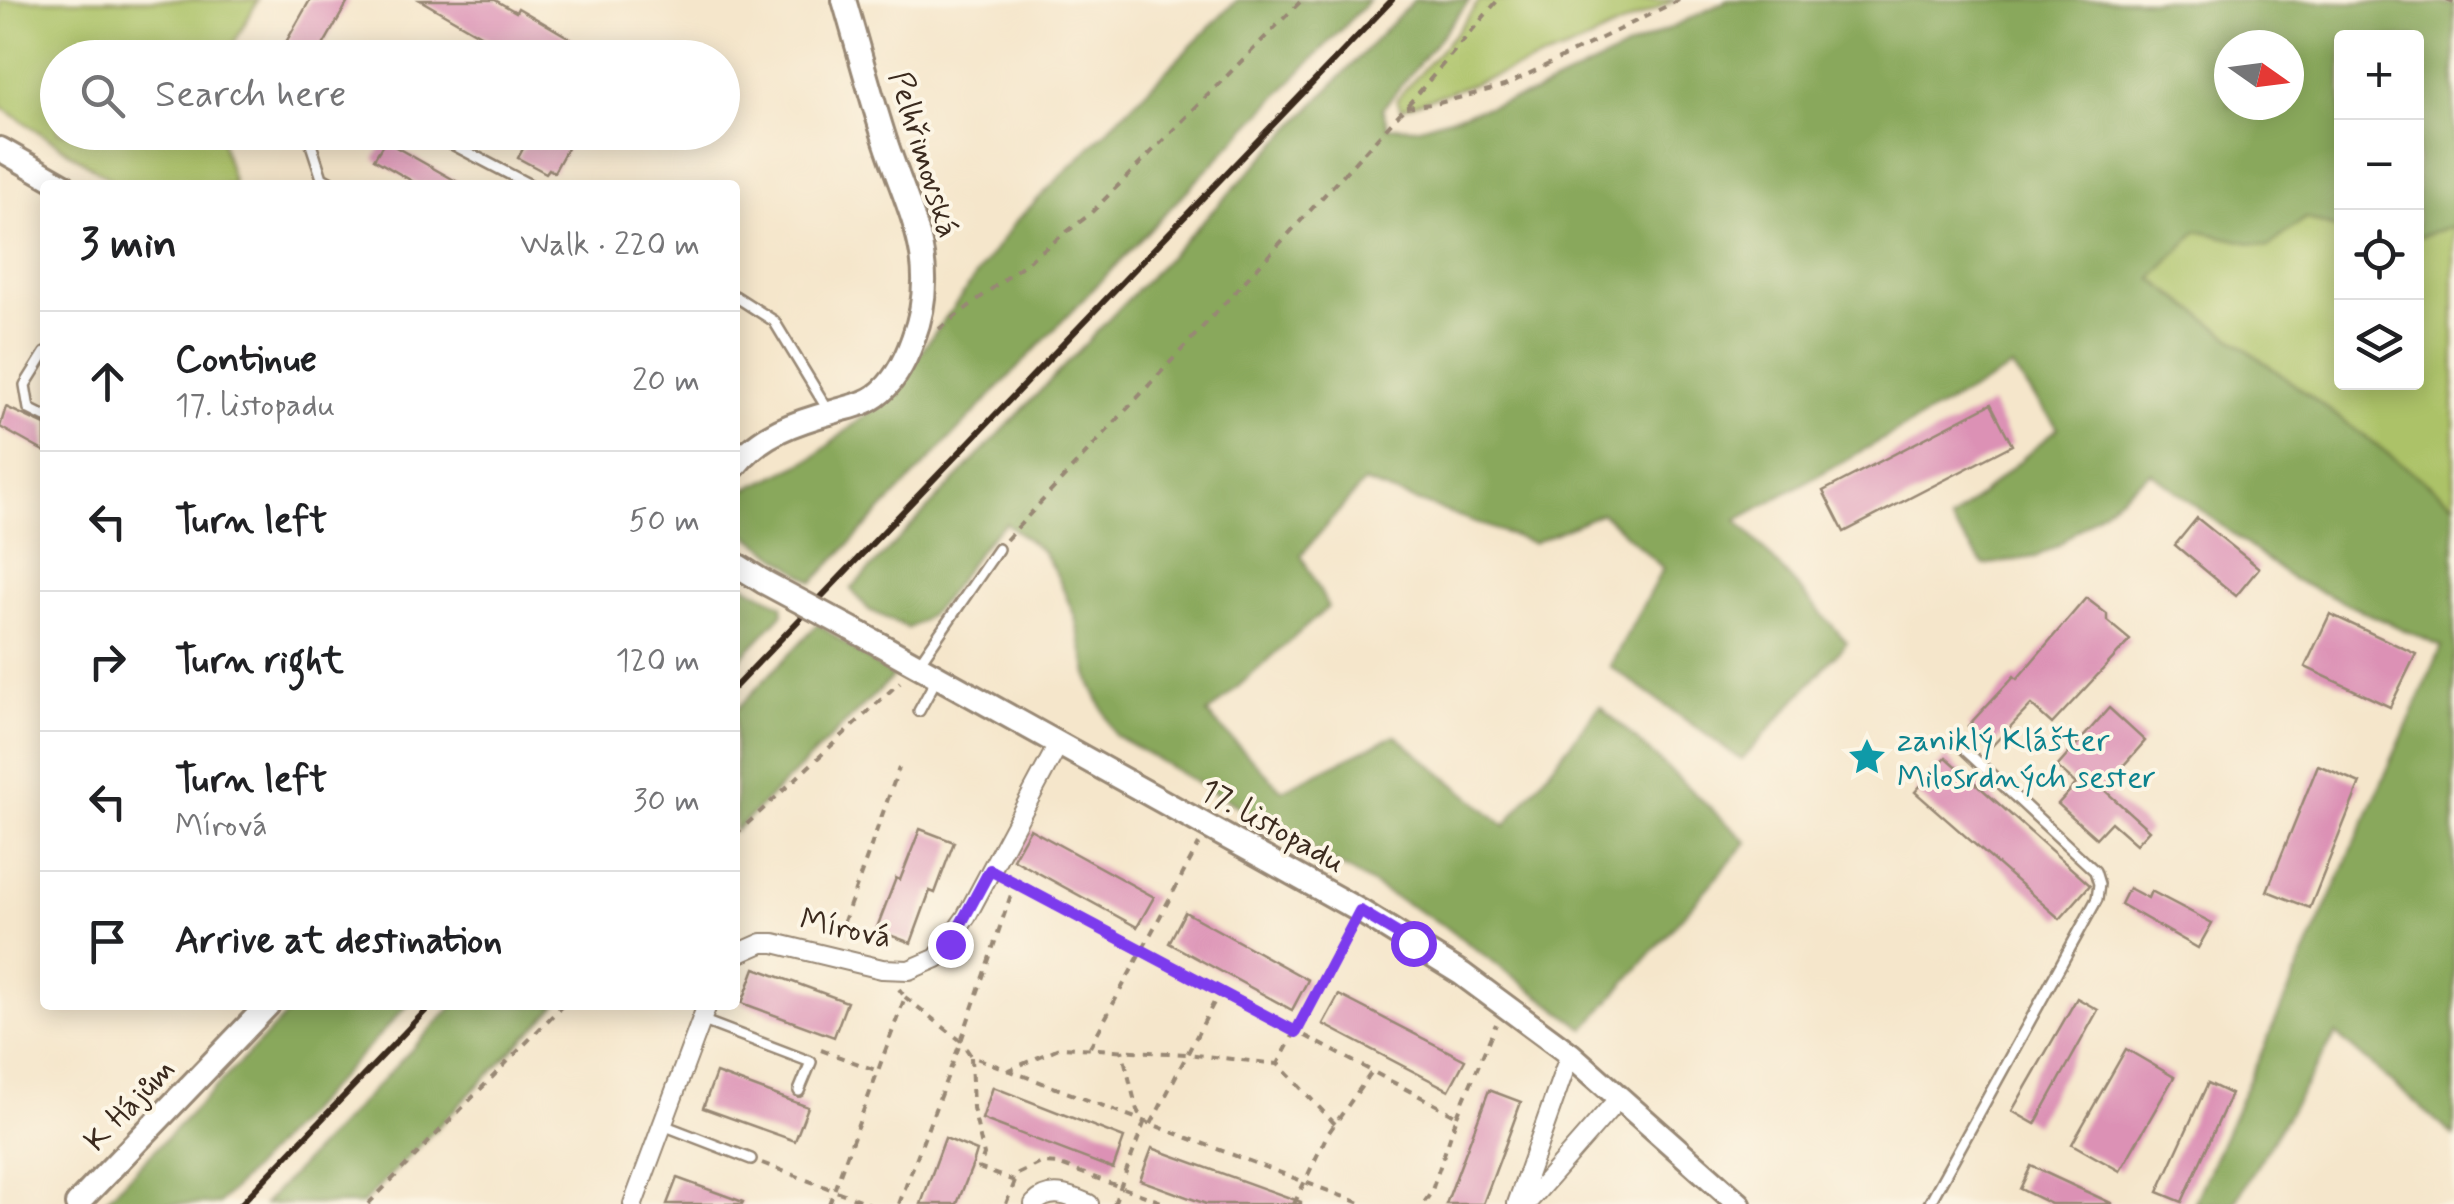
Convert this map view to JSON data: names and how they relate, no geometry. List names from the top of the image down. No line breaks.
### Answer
{"streets":{"street":["Pelhřimovská","17. listopadu","Mírová","K Hájům"]},"crossings":[["17. listopadu","Mírová"]],"places":{"place":["zaniklý Klášter Milosrdných sester"]},"north":"right","page":{"map_buttons":["+","−"],"search":"Search here","heading":["3 min","Walk · 220 m"],"list":[["Continue","17. listopadu","20 m"],["Turn left","50 m"],["Turn right","120 m"],["Turn left","Mírová","30 m"],"Arrive at destination"]}}
